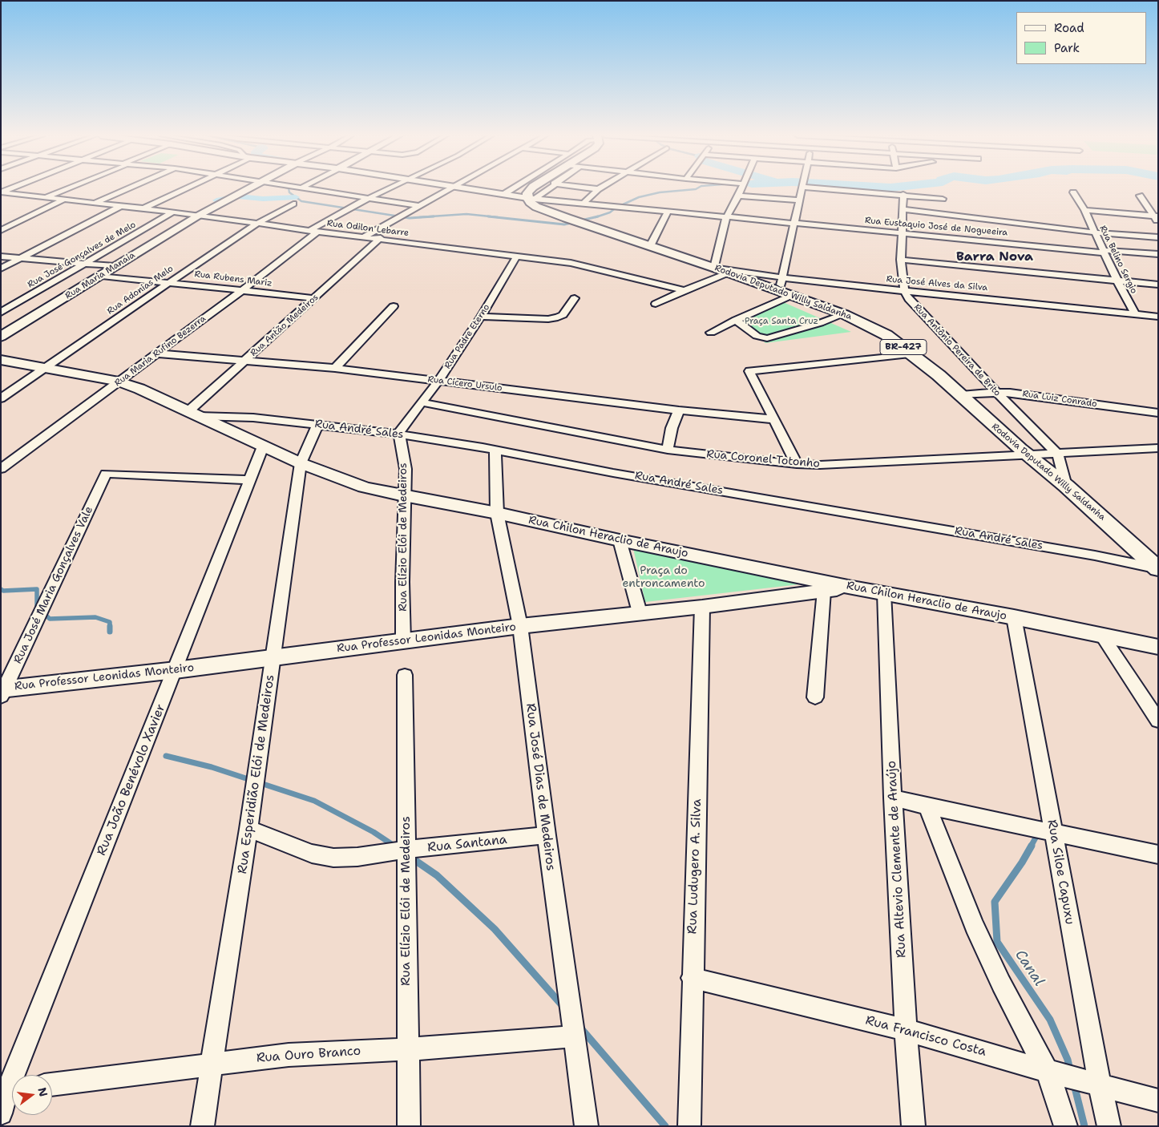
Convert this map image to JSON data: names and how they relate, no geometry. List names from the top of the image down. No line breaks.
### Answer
{"streets":{"main road":["Rodovia Deputado Willy Saldanha","BR-427"],"street":["Rua Eustaquio José de Nogueeira","Rua Odilon Lebarre","Rua José Gonçalves de Melo","Rua Belino Sergio","Rua Maria Manaia","Rua Rubens Mariz","Rua José Alves da Silva","Rua Adonias Melo","Rua Antão Medeiros","Rua Padre Eterno","Rua Antônio Pereira de Brito","Rua Maria Rufino Bezerra","Rua Cícero Ursulo","Rua Luiz Conrado","Rua André Sales","Rua Coronel Totonho","Rua Elízio Elói de Medeiros","Rua Chilon Heraclio de Araujo","Rua José Maria Gonçalves Vale","Rua Professor Leonidas Monteiro","Rua Esperidião Elói de Medeiros","Rua João Benévolo Xavier","Rua José Dias de Medeiros","Rua Santana","Rua Altevio Clemente de Araújo","Rua Ludugero A. Silva","Rua Siloe Capuxu","Rua Francisco Costa","Rua Ouro Branco"]},"crossings":[["Rua Eustaquio José de Nogueeira","Rua Belino Sergio"],["Rua Eustaquio José de Nogueeira","Rodovia Deputado Willy Saldanha"],["Rua Odilon Lebarre","Rua José Gonçalves de Melo"],["Rua Odilon Lebarre","Rua Maria Manaia"],["Rua Odilon Lebarre","Rua Adonias Melo"],["Rua Odilon Lebarre","Rua Antão Medeiros"],["Rua Odilon Lebarre","Rua Padre Eterno"],["Rua Odilon Lebarre","Rua Maria Rufino Bezerra"],["Rua Belino Sergio","Rua José Alves da Silva"],["Rua Maria Manaia","Rua Rubens Mariz"],["Rua Rubens Mariz","Rua Adonias Melo"],["Rua Rubens Mariz","Rua Antão Medeiros"],["Rua Rubens Mariz","Rua Maria Rufino Bezerra"],["Rua José Alves da Silva","Rodovia Deputado Willy Saldanha"],["Rua José Alves da Silva","Rua Antônio Pereira de Brito"],["Rua Adonias Melo","Rua André Sales"],["Rodovia Deputado Willy Saldanha","Rua Antônio Pereira de Brito"],["Rodovia Deputado Willy Saldanha","Rua Luiz Conrado"],["Rodovia Deputado Willy Saldanha","Rua André Sales"],["Rodovia Deputado Willy Saldanha","Rua Coronel Totonho"],["Rua Antão Medeiros","Rua Cícero Ursulo"],["Rua Antão Medeiros","Rua André Sales"],["Rua Antão Medeiros","Rua Chilon Heraclio de Araujo"],["Rua Padre Eterno","Rua Cícero Ursulo"],["Rua Padre Eterno","Rua André Sales"],["Rua Padre Eterno","Rua Coronel Totonho"],["Rua Padre Eterno","Rua Elízio Elói de Medeiros"],["Rua Antônio Pereira de Brito","Rua Luiz Conrado"],["Rua Antônio Pereira de Brito","Rua Coronel Totonho"],["Rua Maria Rufino Bezerra","Rua Cícero Ursulo"],["Rua Maria Rufino Bezerra","Rua André Sales"],["Rua André Sales","Rua Elízio Elói de Medeiros"],["Rua André Sales","Rua Chilon Heraclio de Araujo"],["Rua André Sales","Rua Esperidião Elói de Medeiros"],["Rua André Sales","Rua José Dias de Medeiros"],["Rua Elízio Elói de Medeiros","Rua Chilon Heraclio de Araujo"],["Rua Elízio Elói de Medeiros","Rua Professor Leonidas Monteiro"],["Rua Elízio Elói de Medeiros","Rua Santana"],["Rua Elízio Elói de Medeiros","Rua Ouro Branco"],["Rua Chilon Heraclio de Araujo","Rua Professor Leonidas Monteiro"],["Rua Chilon Heraclio de Araujo","Rua Esperidião Elói de Medeiros"],["Rua Chilon Heraclio de Araujo","Rua João Benévolo Xavier"],["Rua Chilon Heraclio de Araujo","Rua José Dias de Medeiros"],["Rua Chilon Heraclio de Araujo","Rua Altevio Clemente de Araújo"],["Rua Chilon Heraclio de Araujo","Rua Siloe Capuxu"],["Rua José Maria Gonçalves Vale","Rua Professor Leonidas Monteiro"],["Rua José Maria Gonçalves Vale","Rua João Benévolo Xavier"],["Rua Professor Leonidas Monteiro","Rua Esperidião Elói de Medeiros"],["Rua Professor Leonidas Monteiro","Rua João Benévolo Xavier"],["Rua Professor Leonidas Monteiro","Rua José Dias de Medeiros"],["Rua Professor Leonidas Monteiro","Rua Ludugero A. Silva"],["Rua Esperidião Elói de Medeiros","Rua Santana"],["Rua Esperidião Elói de Medeiros","Rua Ouro Branco"],["Rua José Dias de Medeiros","Rua Santana"],["Rua José Dias de Medeiros","Rua Ouro Branco"],["Rua Altevio Clemente de Araújo","Rua Francisco Costa"],["Rua Ludugero A. Silva","Rua Francisco Costa"],["Rua Siloe Capuxu","Rua Francisco Costa"]],"districts":["Barra Nova"],"water":["Canal"],"parks":["Praça Santa Cruz","Praça do entroncamento"],"legend":["Road","Park"],"north":"right"}
